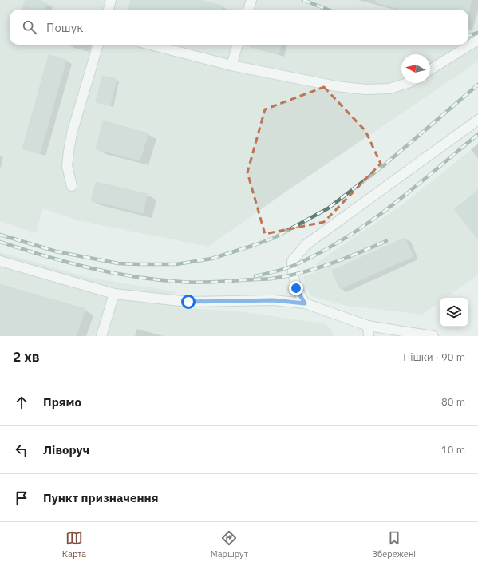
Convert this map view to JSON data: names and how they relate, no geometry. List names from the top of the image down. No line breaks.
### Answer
{"north":"left","page":{"search":"Пошук","heading":["2 хв","Пішки · 90 m"],"list":[["Прямо","80 m"],["Ліворуч","10 m"],"Пункт призначення"],"nav":["Карта","Маршрут","Збережені"]}}
